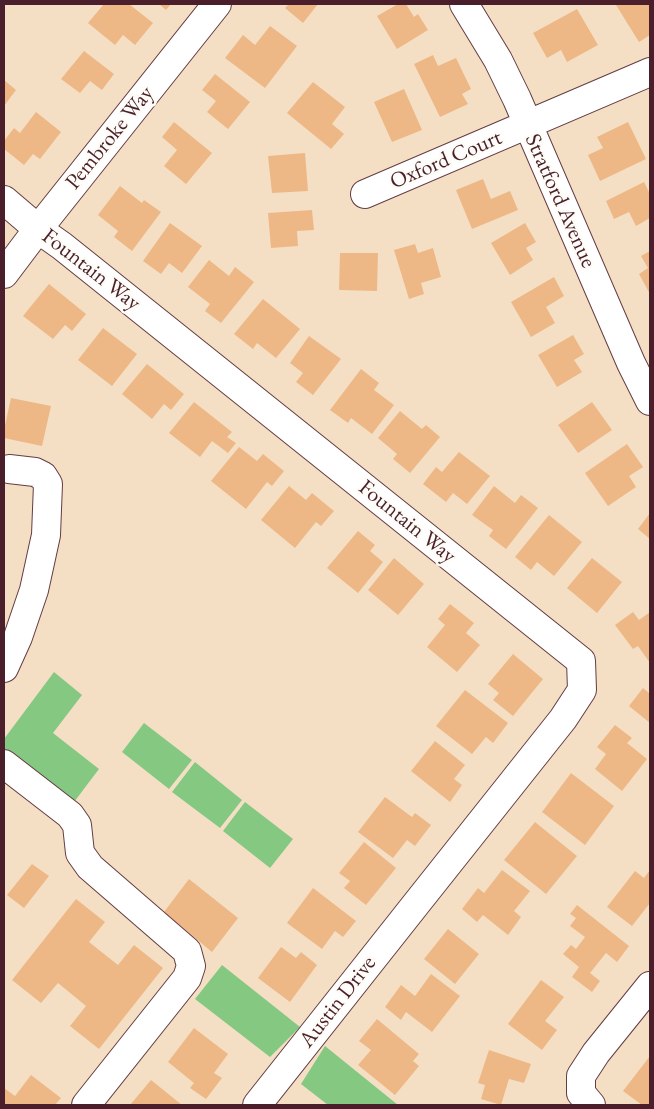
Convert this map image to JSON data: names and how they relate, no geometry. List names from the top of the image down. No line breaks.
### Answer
{"streets":{"street":["Pembroke Way","Oxford Court","Stratford Avenue","Fountain Way","Austin Drive"]},"crossings":[["Pembroke Way","Fountain Way"],["Oxford Court","Stratford Avenue"],["Fountain Way","Austin Drive"]]}
